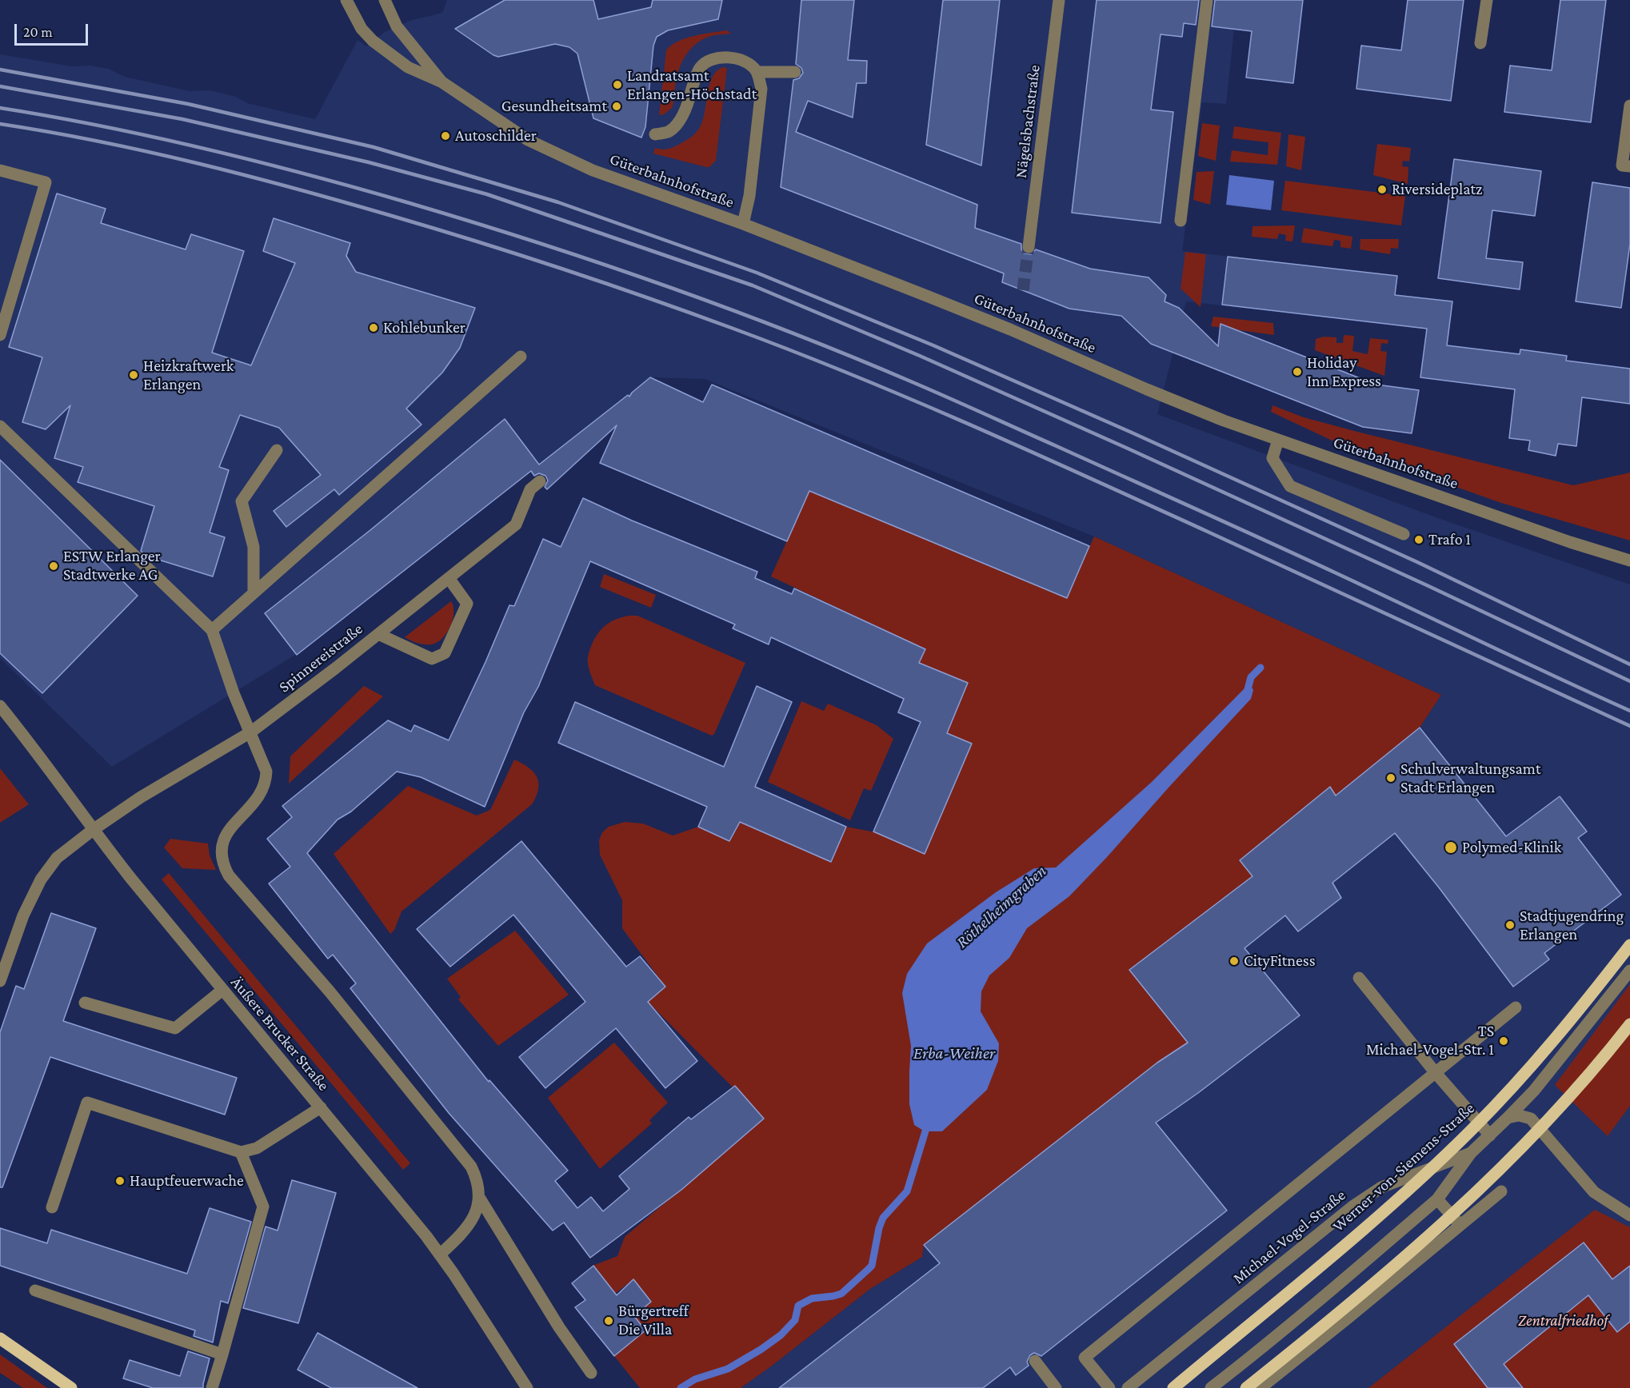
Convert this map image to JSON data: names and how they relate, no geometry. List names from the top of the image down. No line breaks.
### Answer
{"streets":{"main road":["Werner-von-Siemens-Straße"],"street":["Nägelsbachstraße","Güterbahnhofstraße","Spinnereistraße","Äußere Brucker Straße","Michael-Vogel-Straße"]},"crossings":[["Spinnereistraße","Äußere Brucker Straße"]],"water":["Röthelheimgraben","Erba-Weiher"],"parks":["Zentralfriedhof"],"places":["Landratsamt Erlangen-Höchstadt","Gesundheitsamt","Autoschilder","Riversideplatz","Kohlebunker","Holiday Inn Express","Heizkraftwerk Erlangen","Trafo 1","ESTW Erlanger Stadtwerke AG","Schulverwaltungsamt Stadt Erlangen","Polymed-Klinik","Stadtjugendring Erlangen","CityFitness","TS Michael-Vogel-Str. 1","Hauptfeuerwache","Bürgertreff Die Villa"],"scale_bar":"20 m"}
